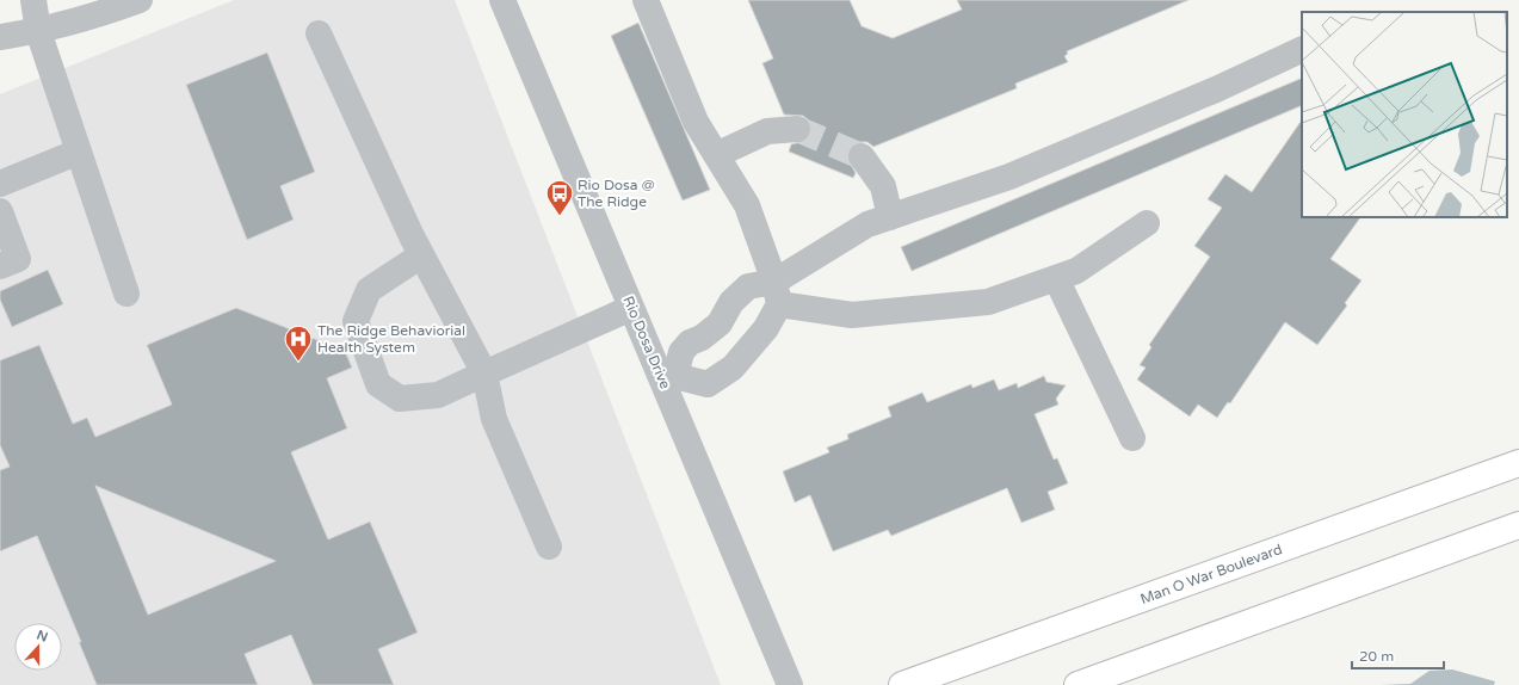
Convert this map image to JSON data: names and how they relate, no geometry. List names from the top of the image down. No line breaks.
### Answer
{"streets":{"main road":["Man O War Boulevard"],"street":["Rio Dosa Drive"]},"places":{"bus stop":["Rio Dosa @ The Ridge"],"hospital":["The Ridge Behaviorial Health System"]},"scale_bar":"20 m","north":"top"}
